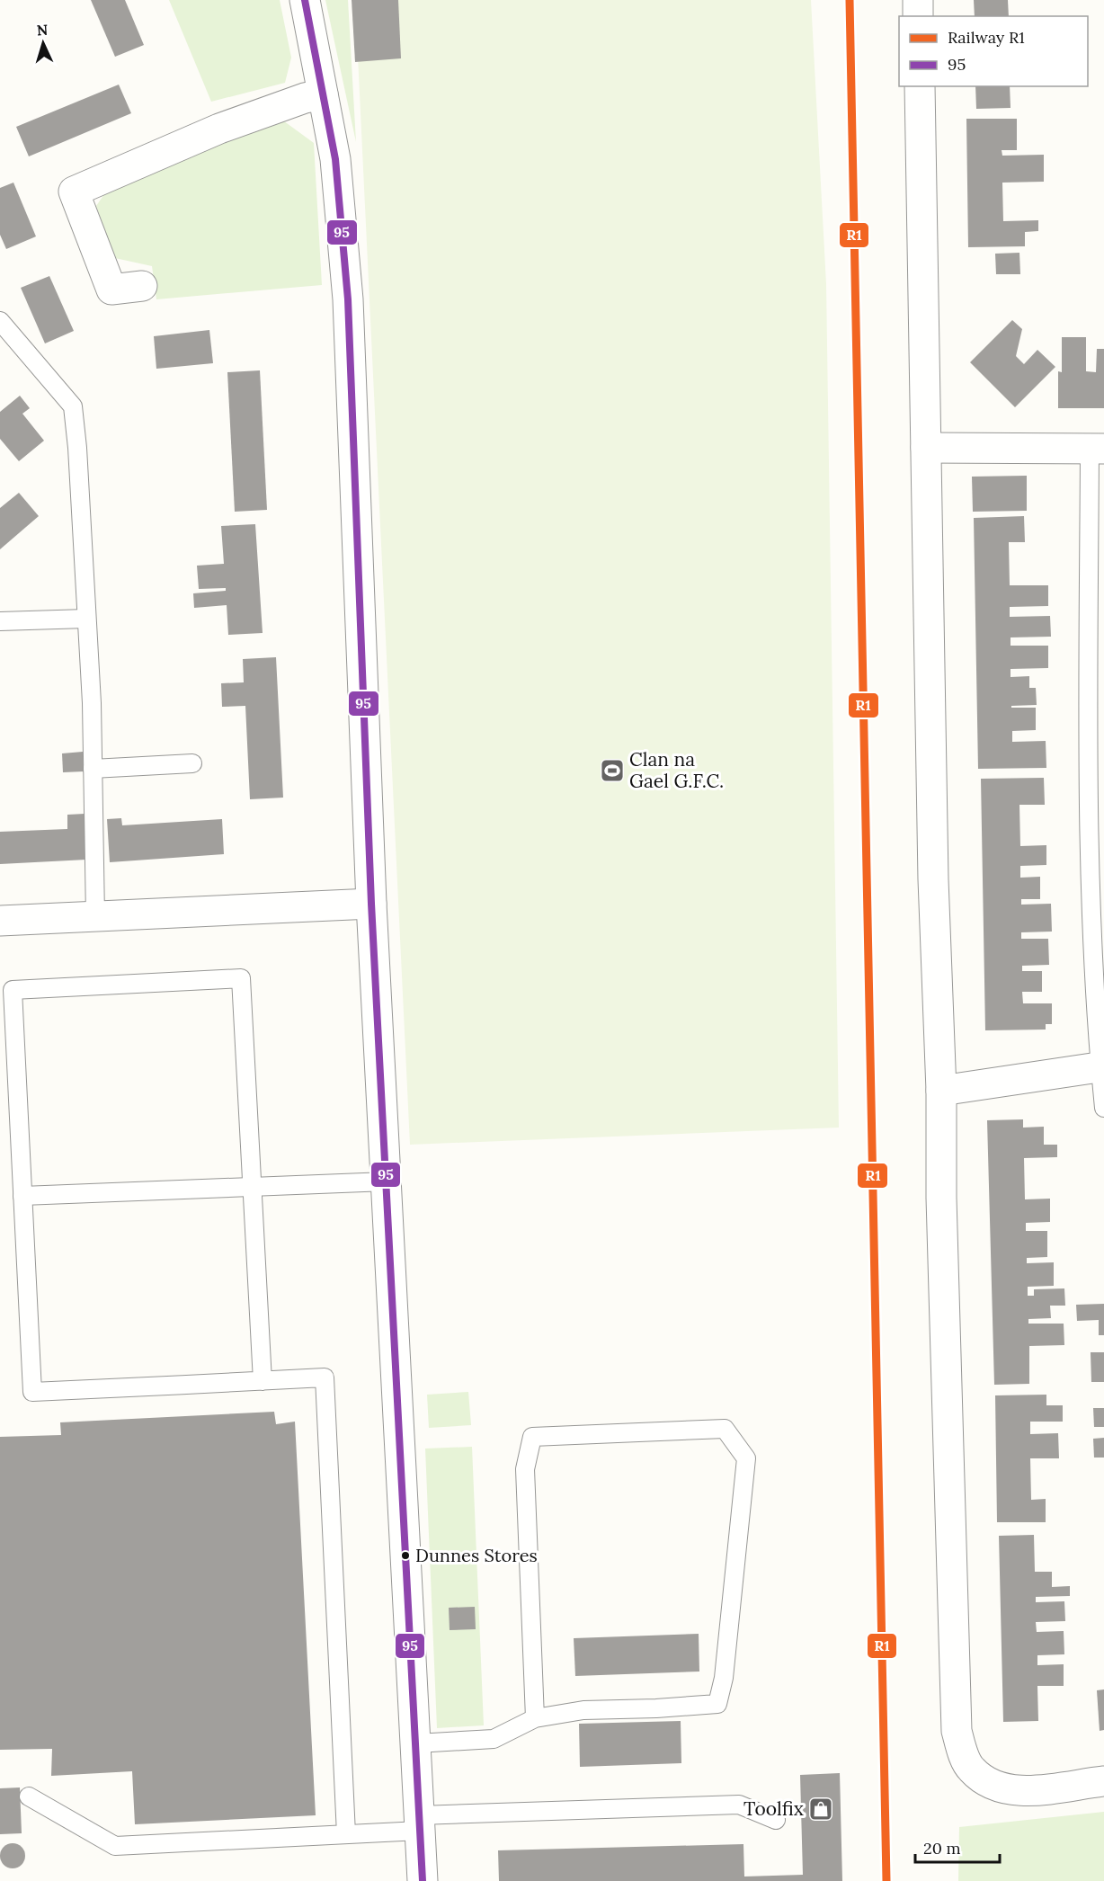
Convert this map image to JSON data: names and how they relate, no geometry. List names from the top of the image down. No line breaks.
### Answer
{"places":{"sports":["Clan na Gael G.F.C."],"other":["Dunnes Stores"],"shop":["Toolfix"]},"lines":["rail line R1","transit line 95"],"legend":["Railway R1","95"],"scale_bar":"20 m","north":"top"}
